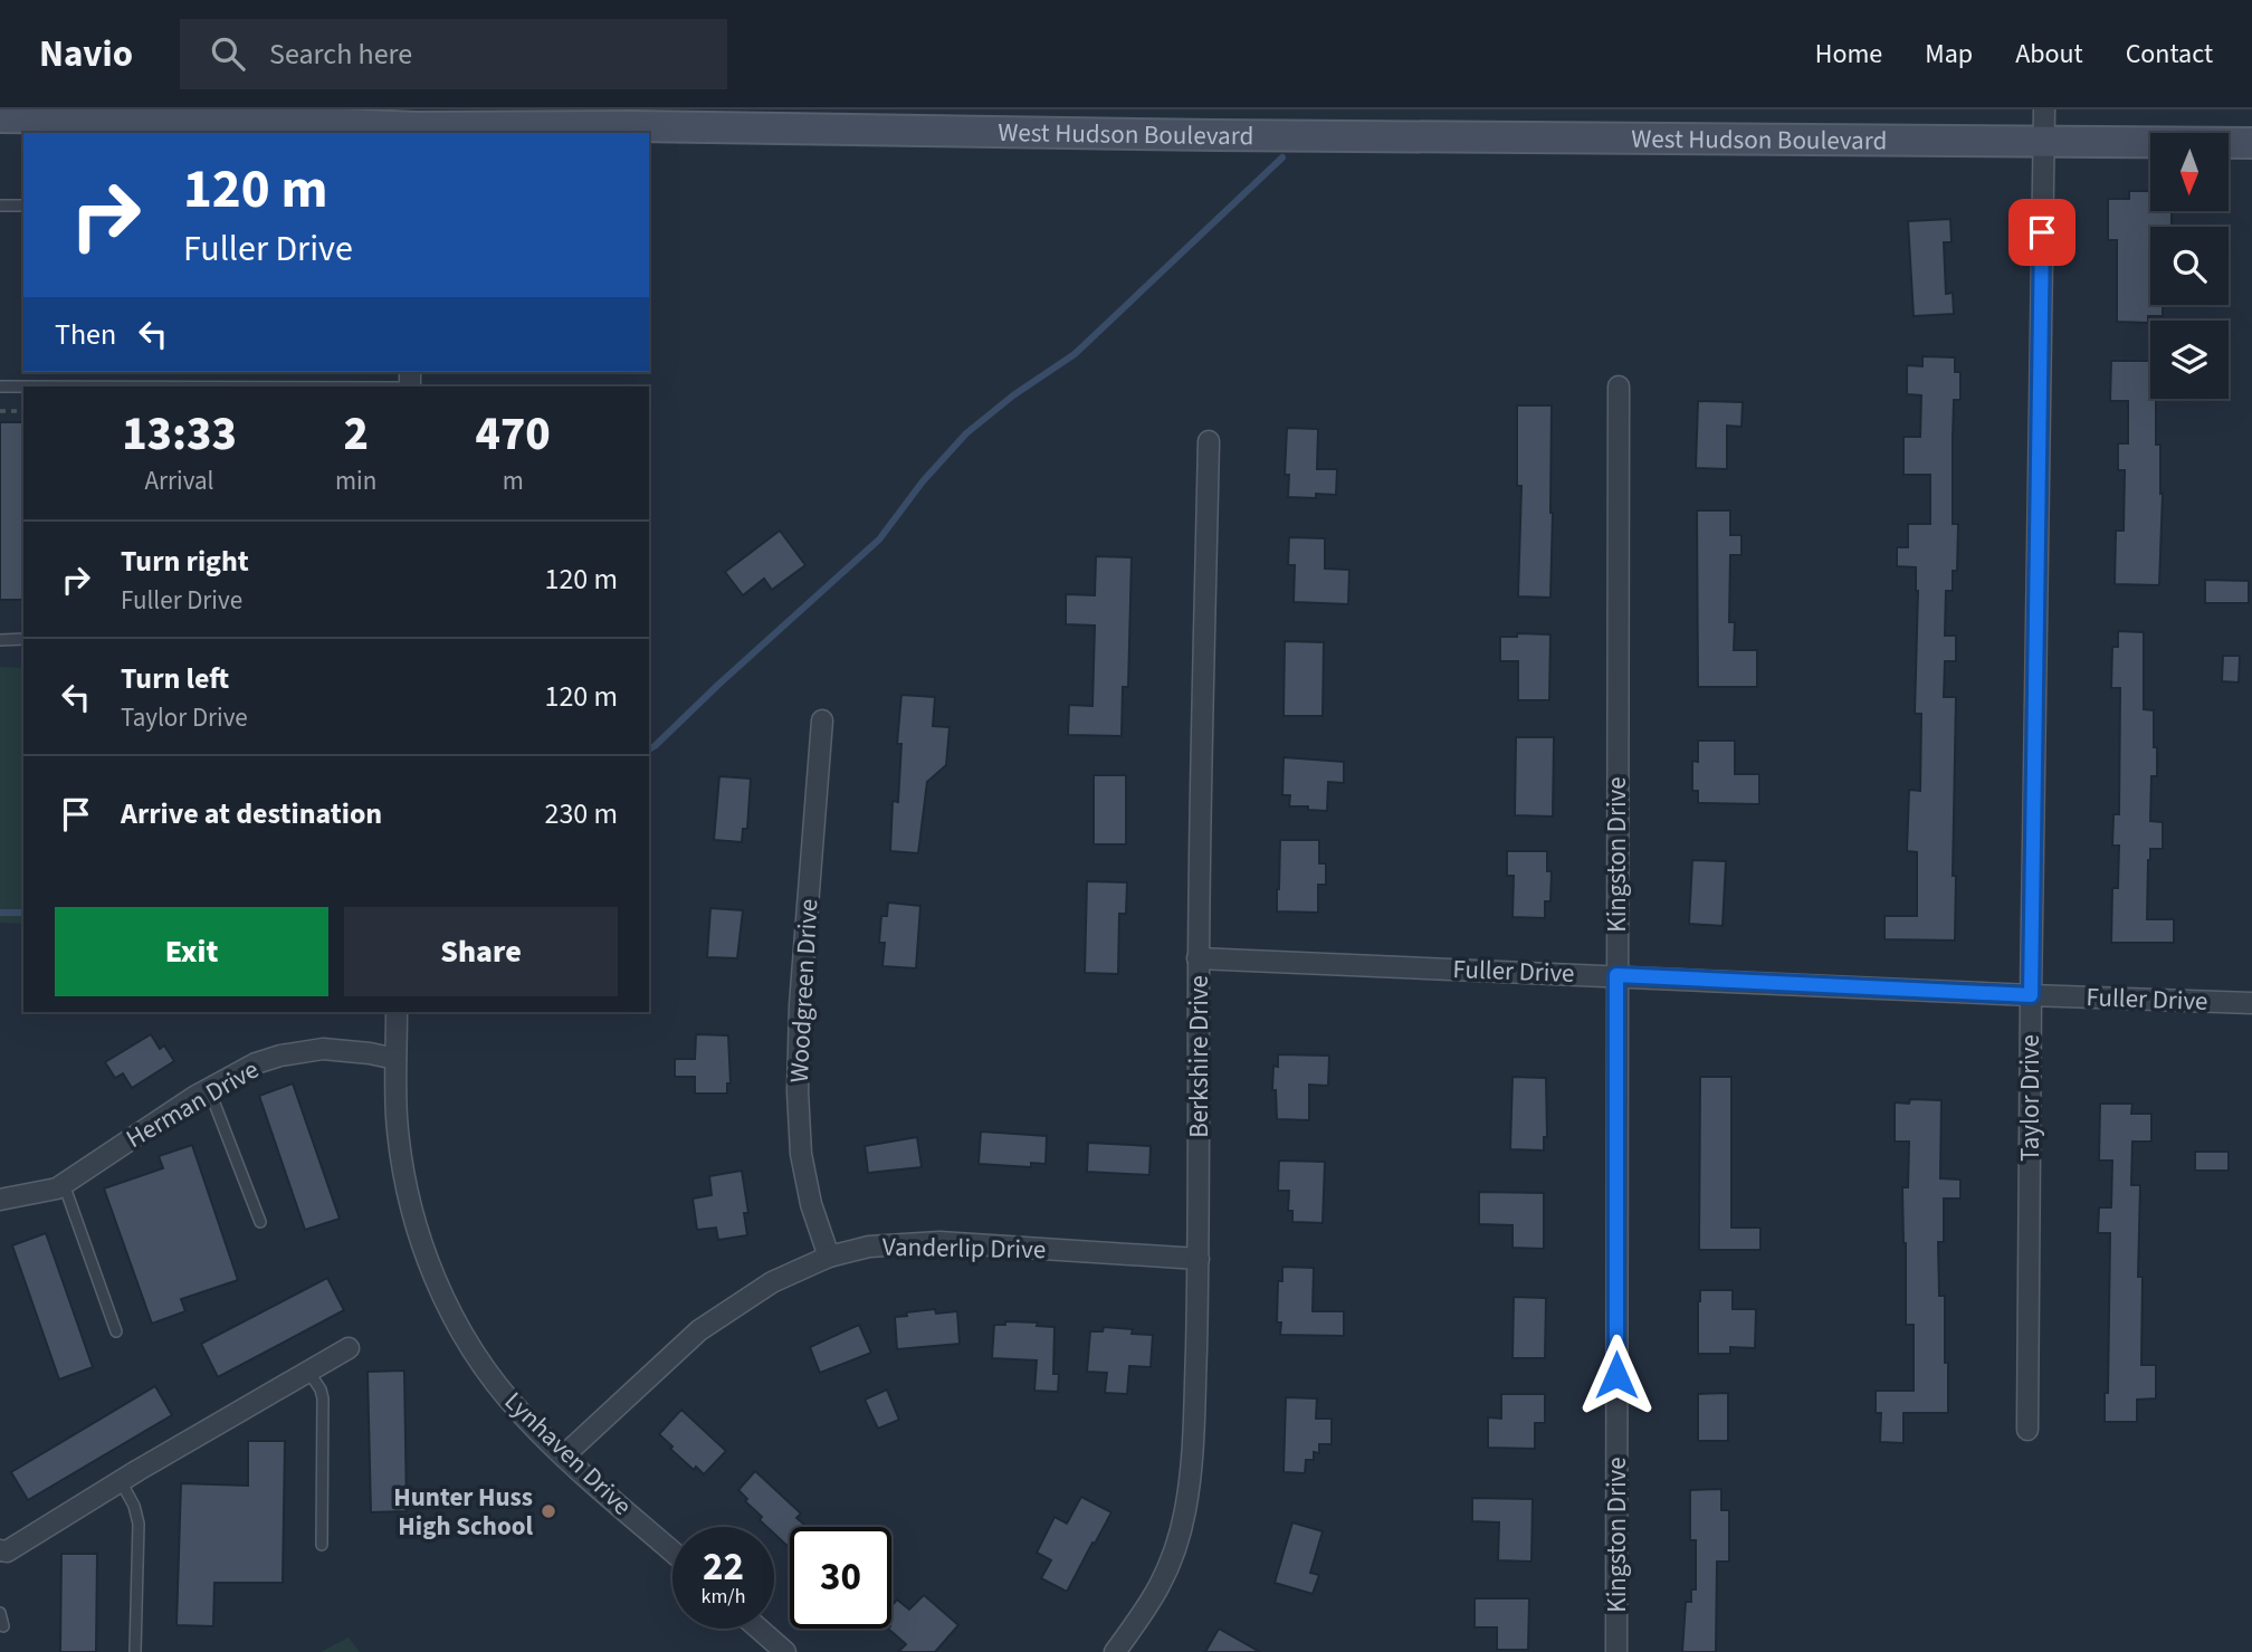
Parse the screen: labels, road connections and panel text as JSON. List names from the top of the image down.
{
  "streets": {
    "main road": ["West Hudson Boulevard"],
    "street": [
      "Kingston Drive",
      "Fuller Drive",
      "Woodgreen Drive",
      "Berkshire Drive",
      "Taylor Drive",
      "Herman Drive",
      "Vanderlip Drive",
      "Lynhaven Drive"
    ]
  },
  "crossings": [
    ["West Hudson Boulevard", "Taylor Drive"],
    ["Kingston Drive", "Fuller Drive"],
    ["Fuller Drive", "Berkshire Drive"],
    ["Fuller Drive", "Taylor Drive"],
    ["Woodgreen Drive", "Vanderlip Drive"],
    ["Berkshire Drive", "Vanderlip Drive"],
    ["Herman Drive", "Lynhaven Drive"],
    ["Vanderlip Drive", "Lynhaven Drive"]
  ],
  "places": ["Hunter Huss High School"],
  "north": "bottom",
  "page": {
    "header": "Navio",
    "search": "Search here",
    "nav": [
      "Home",
      "Map",
      "About",
      "Contact"
    ],
    "turn": ["120 m", "Fuller Drive"],
    "then": "Then",
    "eta": [
      "13:33",
      "Arrival",
      "2",
      "min",
      "470",
      "m"
    ],
    "list": [
      {
        "name": "Turn right",
        "note": "Fuller Drive",
        "value": "120 m"
      },
      {
        "name": "Turn left",
        "note": "Taylor Drive",
        "value": "120 m"
      },
      {
        "name": "Arrive at destination",
        "value": "230 m"
      }
    ],
    "buttons": ["Exit", "Share"],
    "speed": "22 km/h",
    "limit": "30"
  }
}
